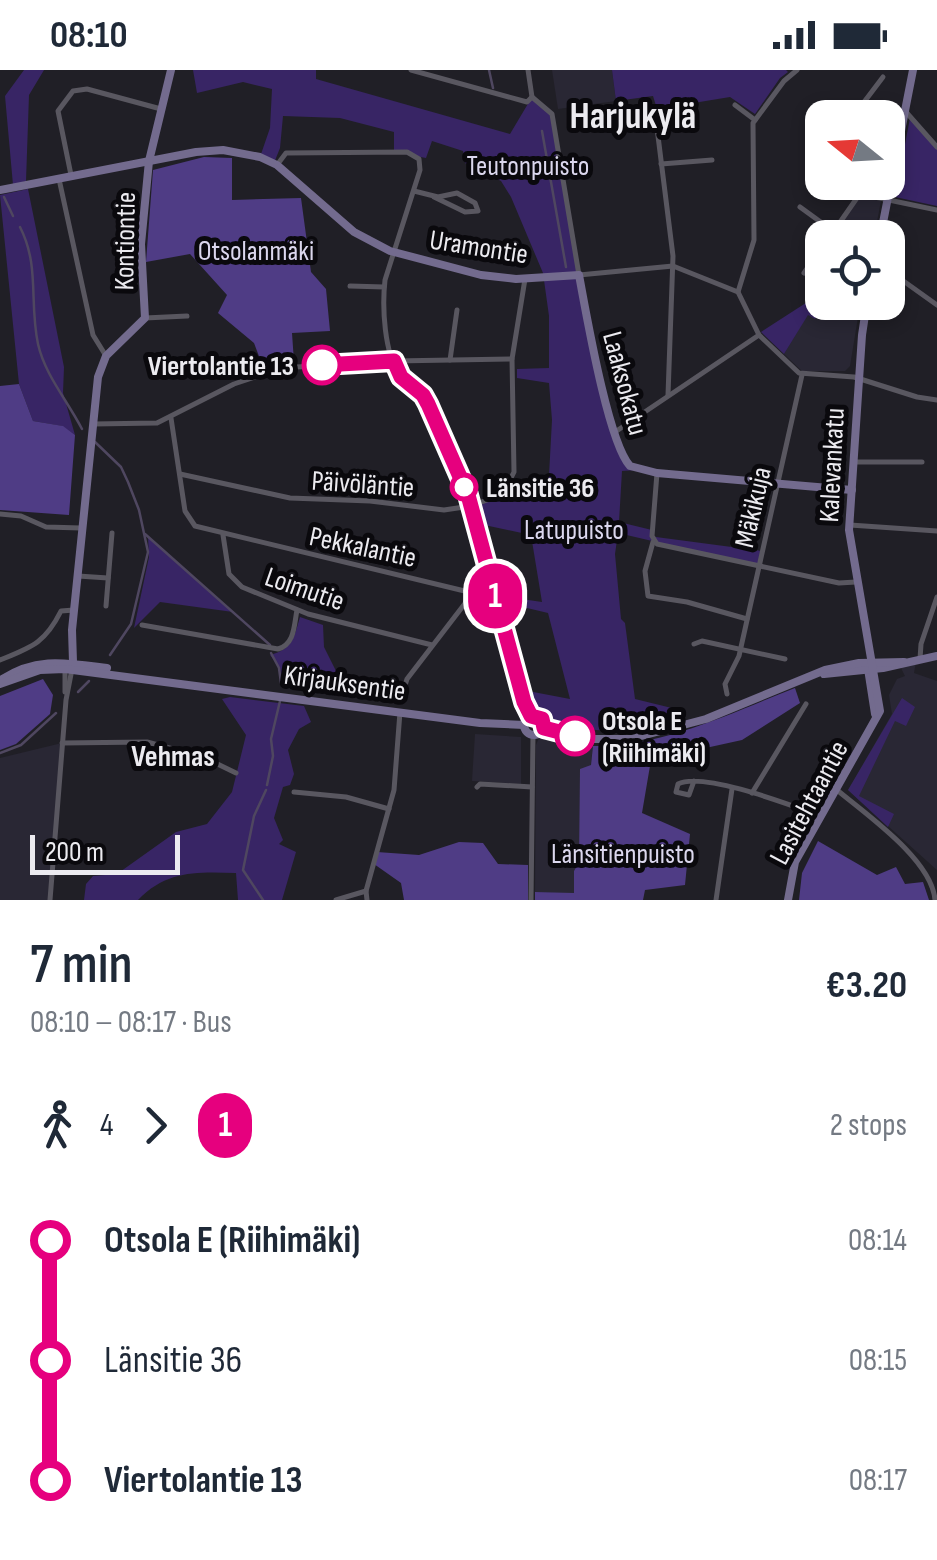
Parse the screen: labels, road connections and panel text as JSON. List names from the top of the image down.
{
  "streets": {
    "street": [
      "Kontiontie",
      "Uramontie",
      "Laaksokatu",
      "Kalevankatu",
      "Päivöläntie",
      "Mäkikuja",
      "Pekkalantie",
      "Loimutie",
      "Kirjauksentie",
      "Lasitehtaantie"
    ]
  },
  "crossings": [
    ["Kontiontie", "Uramontie"],
    ["Uramontie", "Laaksokatu"],
    ["Kalevankatu", "Lasitehtaantie"],
    ["Pekkalantie", "Loimutie"]
  ],
  "districts": ["Harjukylä", "Vehmas"],
  "parks": [
    "Teutonpuisto",
    "Otsolanmäki",
    "Latupuisto",
    "Länsitienpuisto"
  ],
  "places": ["Viertolantie 13", "Länsitie 36", "Otsola E (Riihimäki)"],
  "lines": ["bus line 1"],
  "scale_bar": "200 m",
  "north": "left",
  "page": {
    "status": "08:10",
    "on_map": "1",
    "scale": "200 m",
    "heading": ["7 min", "08:10 – 08:17 · Bus", "€3.20"],
    "legs": ["4", "1", "2 stops"],
    "list": [
      {
        "name": "Otsola E (Riihimäki)",
        "value": "08:14"
      },
      {
        "name": "Länsitie 36",
        "value": "08:15"
      },
      {
        "name": "Viertolantie 13",
        "value": "08:17"
      }
    ]
  }
}
